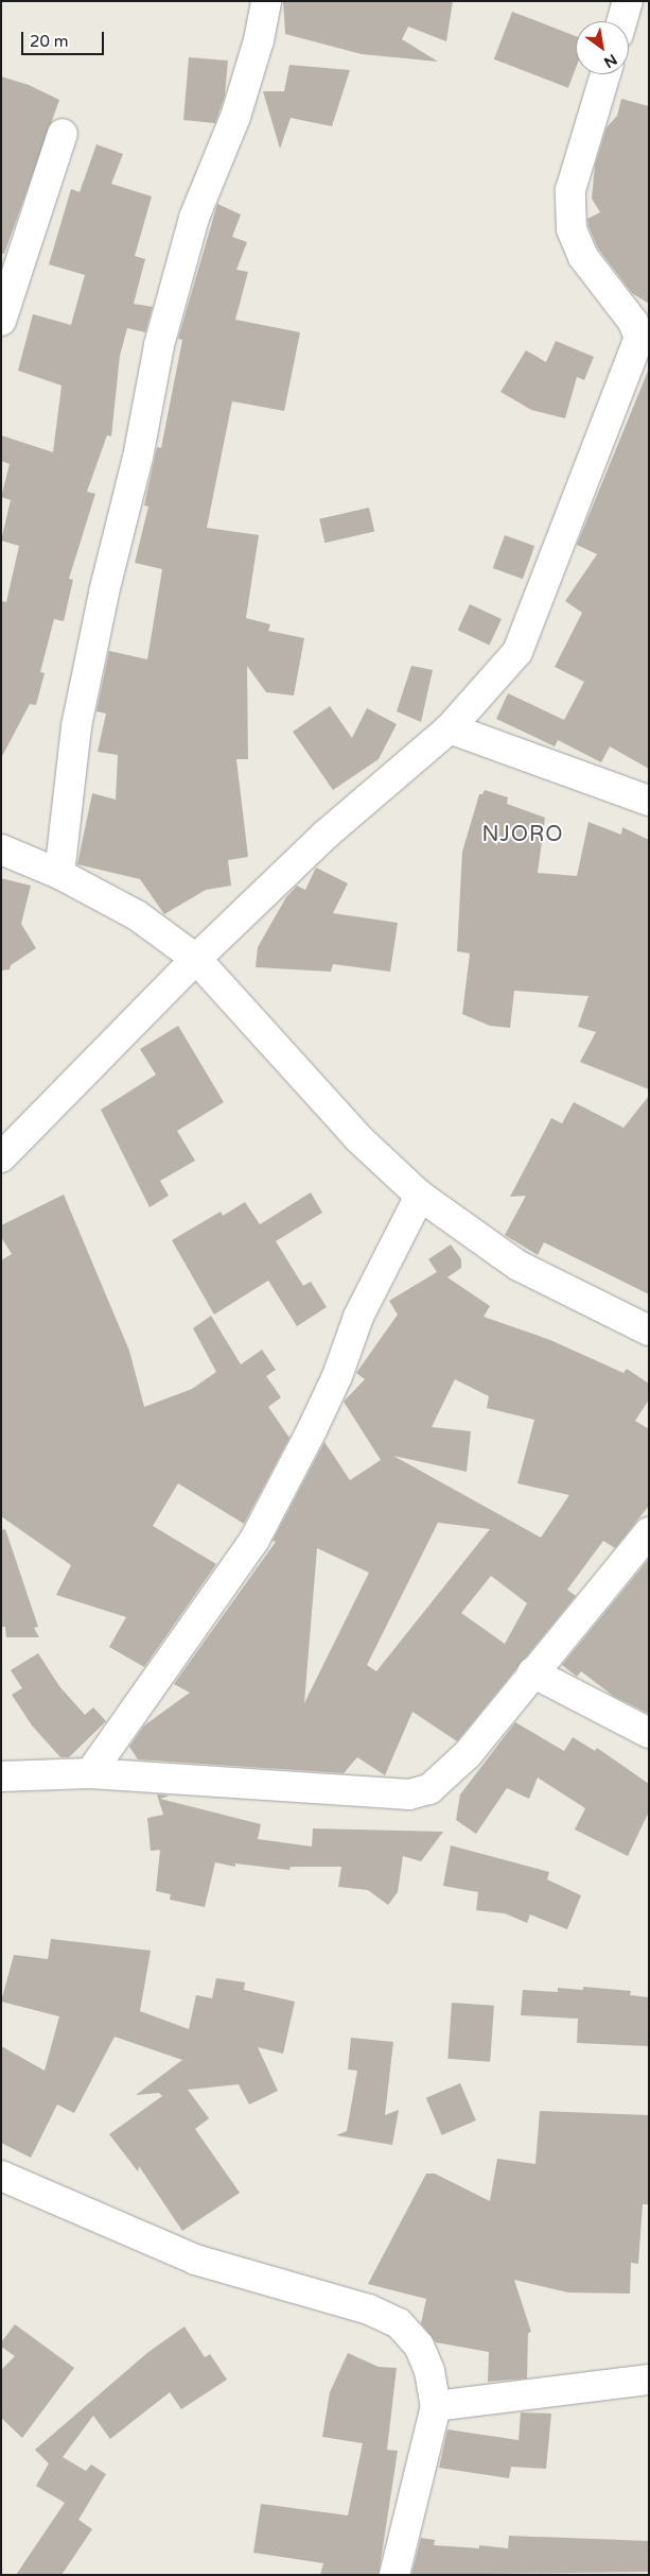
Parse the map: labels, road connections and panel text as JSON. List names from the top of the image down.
{
  "districts": ["NJORO"],
  "scale_bar": "20 m",
  "north": "bottom right"
}
